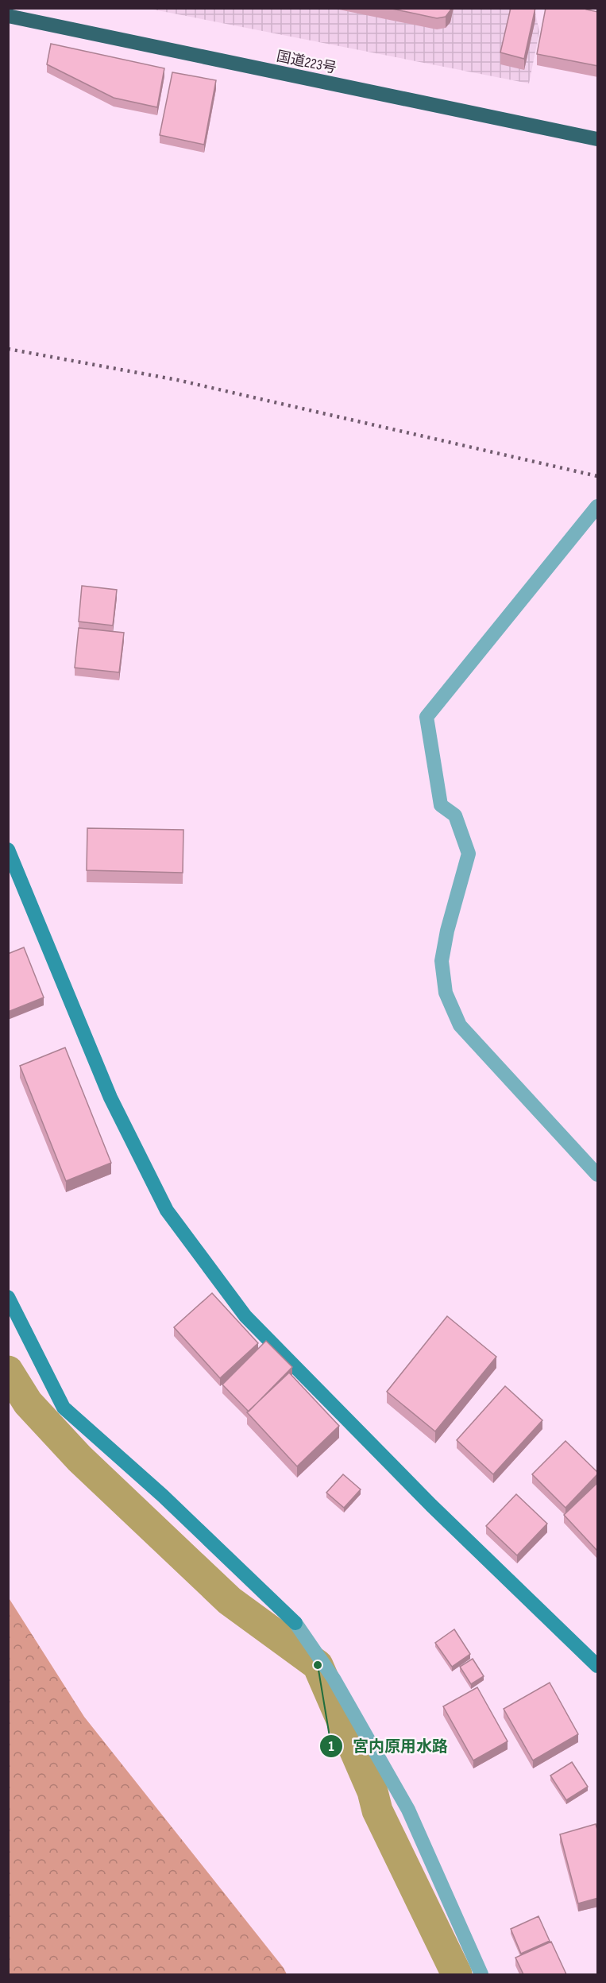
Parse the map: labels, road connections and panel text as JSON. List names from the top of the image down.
{
  "streets": {
    "highway": ["国道223号"]
  },
  "places": ["宮内原用水路"]
}
